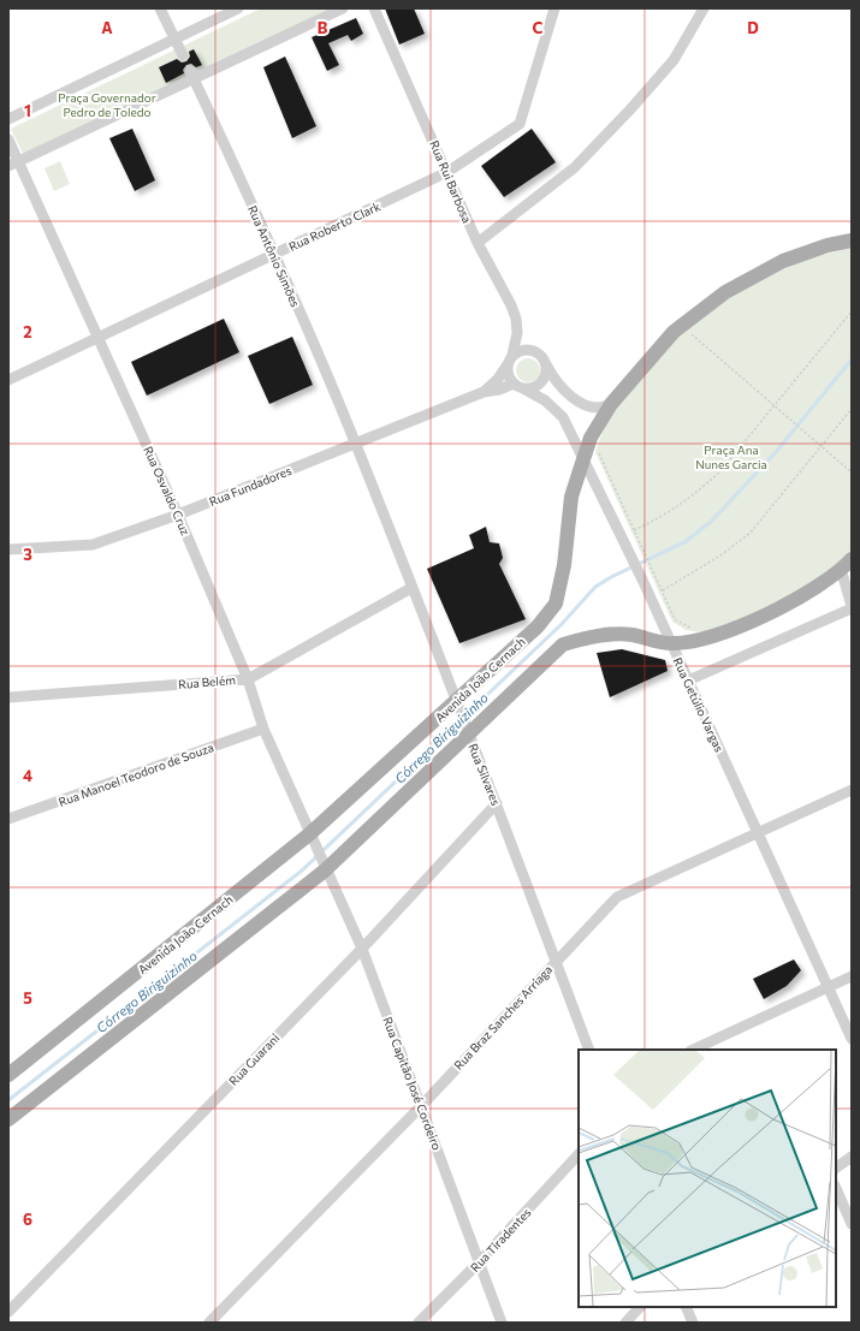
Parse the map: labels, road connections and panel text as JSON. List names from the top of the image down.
{
  "streets": {
    "main road": ["Avenida João Cernach"],
    "street": [
      "Rua Rui Barbosa",
      "Rua Roberto Clark",
      "Rua Antônio Simões",
      "Rua Fundadores",
      "Rua Osvaldo Cruz",
      "Rua Belém",
      "Rua Getúlio Vargas",
      "Rua Manoel Teodoro de Souza",
      "Rua Silvares",
      "Rua Braz Sanches Arriaga",
      "Rua Guarani",
      "Rua Capitão José Cordeiro",
      "Rua Tiradentes"
    ]
  },
  "crossings": [
    ["Rua Rui Barbosa", "Rua Roberto Clark"],
    ["Rua Rui Barbosa", "Rua Fundadores"],
    ["Rua Rui Barbosa", "Rua Getúlio Vargas"],
    ["Rua Roberto Clark", "Rua Antônio Simões"],
    ["Rua Roberto Clark", "Rua Osvaldo Cruz"],
    ["Rua Antônio Simões", "Rua Fundadores"],
    ["Rua Antônio Simões", "Rua Silvares"],
    ["Rua Fundadores", "Rua Osvaldo Cruz"],
    ["Rua Fundadores", "Rua Getúlio Vargas"],
    ["Rua Fundadores", "Rua Silvares"],
    ["Rua Osvaldo Cruz", "Avenida João Cernach"],
    ["Rua Osvaldo Cruz", "Rua Belém"],
    ["Rua Osvaldo Cruz", "Rua Manoel Teodoro de Souza"],
    ["Rua Osvaldo Cruz", "Rua Capitão José Cordeiro"],
    ["Avenida João Cernach", "Rua Getúlio Vargas"],
    ["Avenida João Cernach", "Rua Silvares"],
    ["Avenida João Cernach", "Rua Capitão José Cordeiro"],
    ["Rua Belém", "Rua Silvares"],
    ["Rua Getúlio Vargas", "Rua Braz Sanches Arriaga"],
    ["Rua Silvares", "Rua Braz Sanches Arriaga"],
    ["Rua Silvares", "Rua Guarani"],
    ["Rua Braz Sanches Arriaga", "Rua Capitão José Cordeiro"],
    ["Rua Guarani", "Rua Capitão José Cordeiro"],
    ["Rua Capitão José Cordeiro", "Rua Tiradentes"]
  ],
  "water": ["Córrego Biriguizinho"],
  "parks": ["Praça Governador Pedro de Toledo", "Praça Ana Nunes Garcia"],
  "grid": {
    "columns": [
      "A",
      "B",
      "C",
      "D"
    ],
    "rows": [
      "1",
      "2",
      "3",
      "4",
      "5",
      "6"
    ]
  }
}
